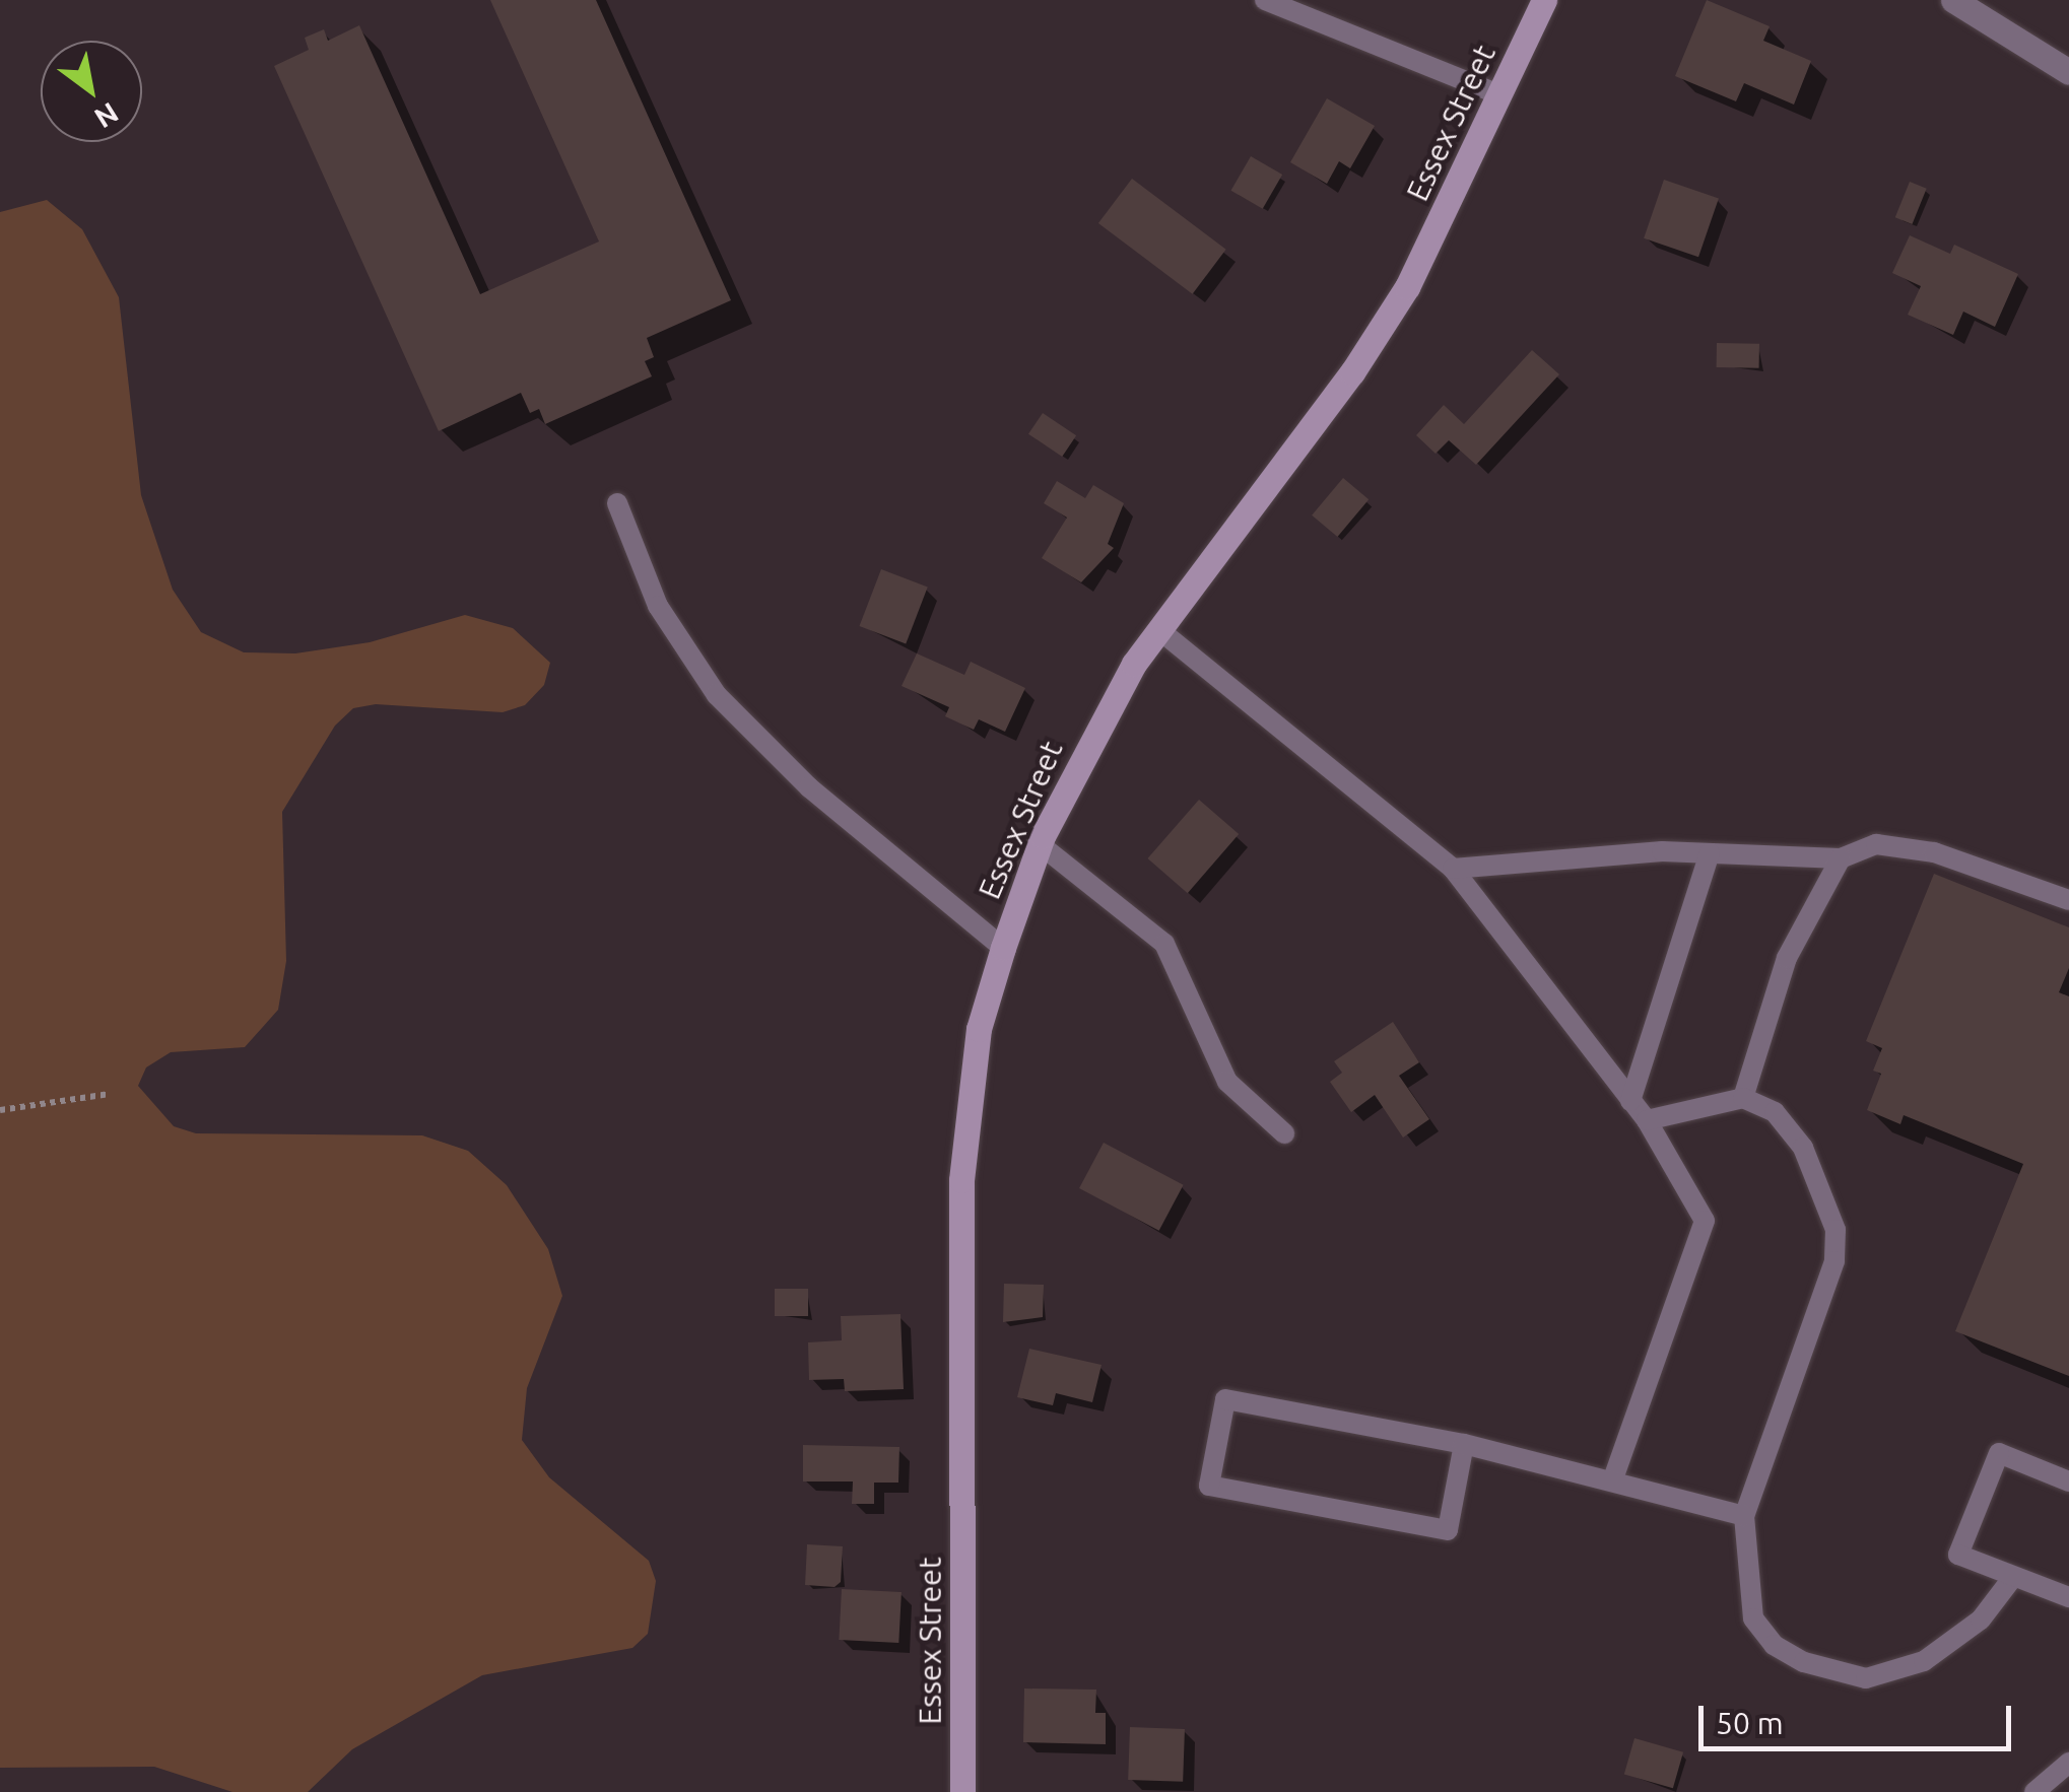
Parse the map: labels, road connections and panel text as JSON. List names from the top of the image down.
{
  "streets": {
    "main road": ["Essex Street"]
  },
  "scale_bar": "50 m",
  "north": "bottom right"
}
